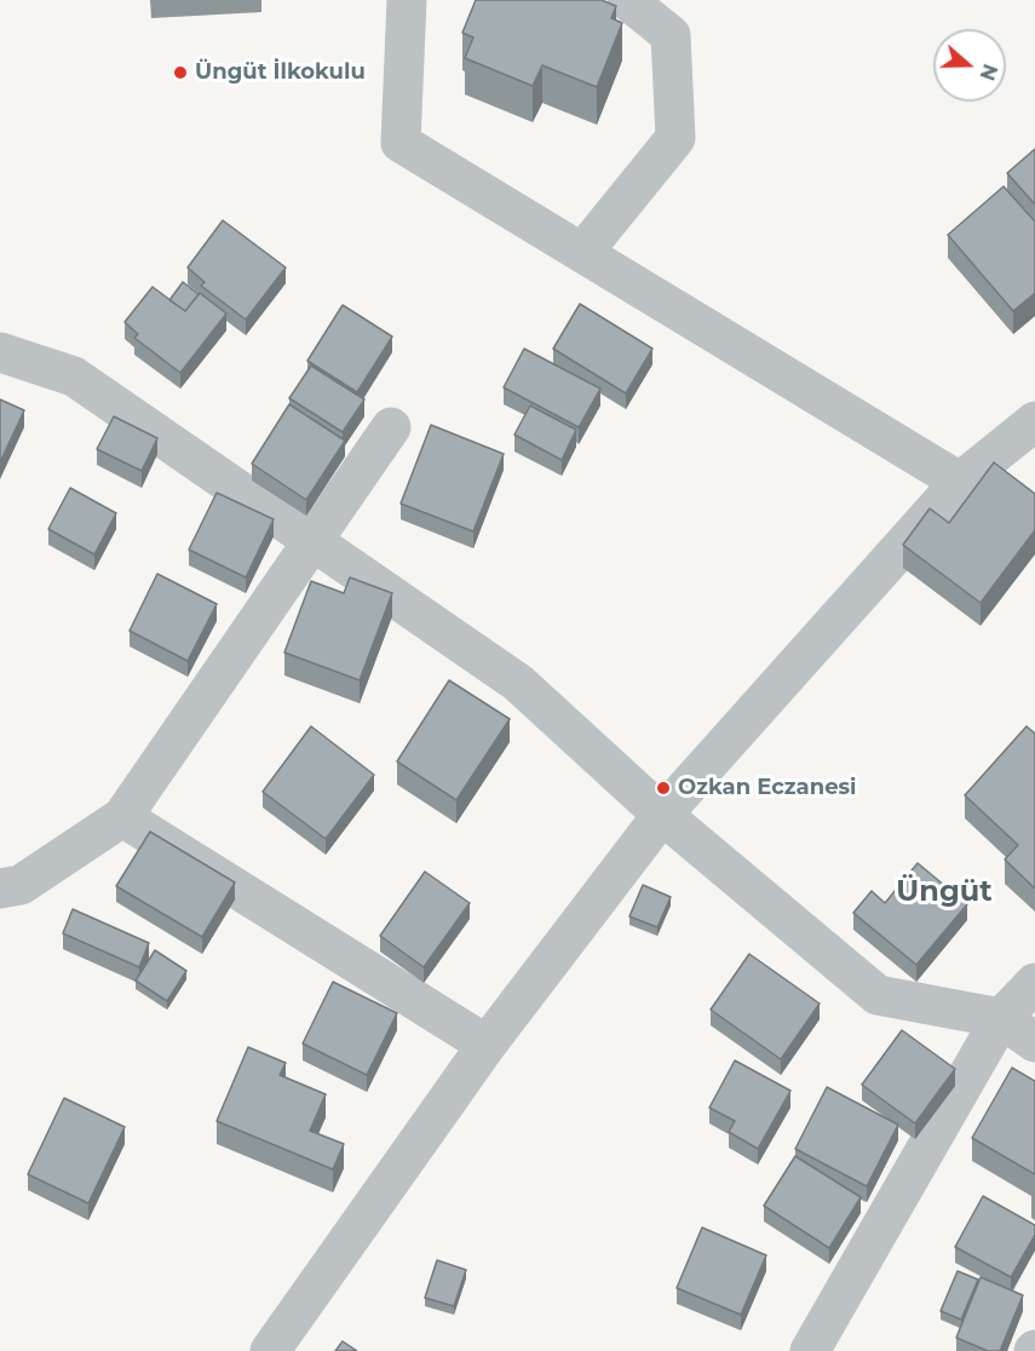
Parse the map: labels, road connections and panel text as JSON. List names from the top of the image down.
{
  "districts": ["Üngüt"],
  "places": ["Üngüt İlkokulu", "Ozkan Eczanesi"],
  "north": "right"
}
